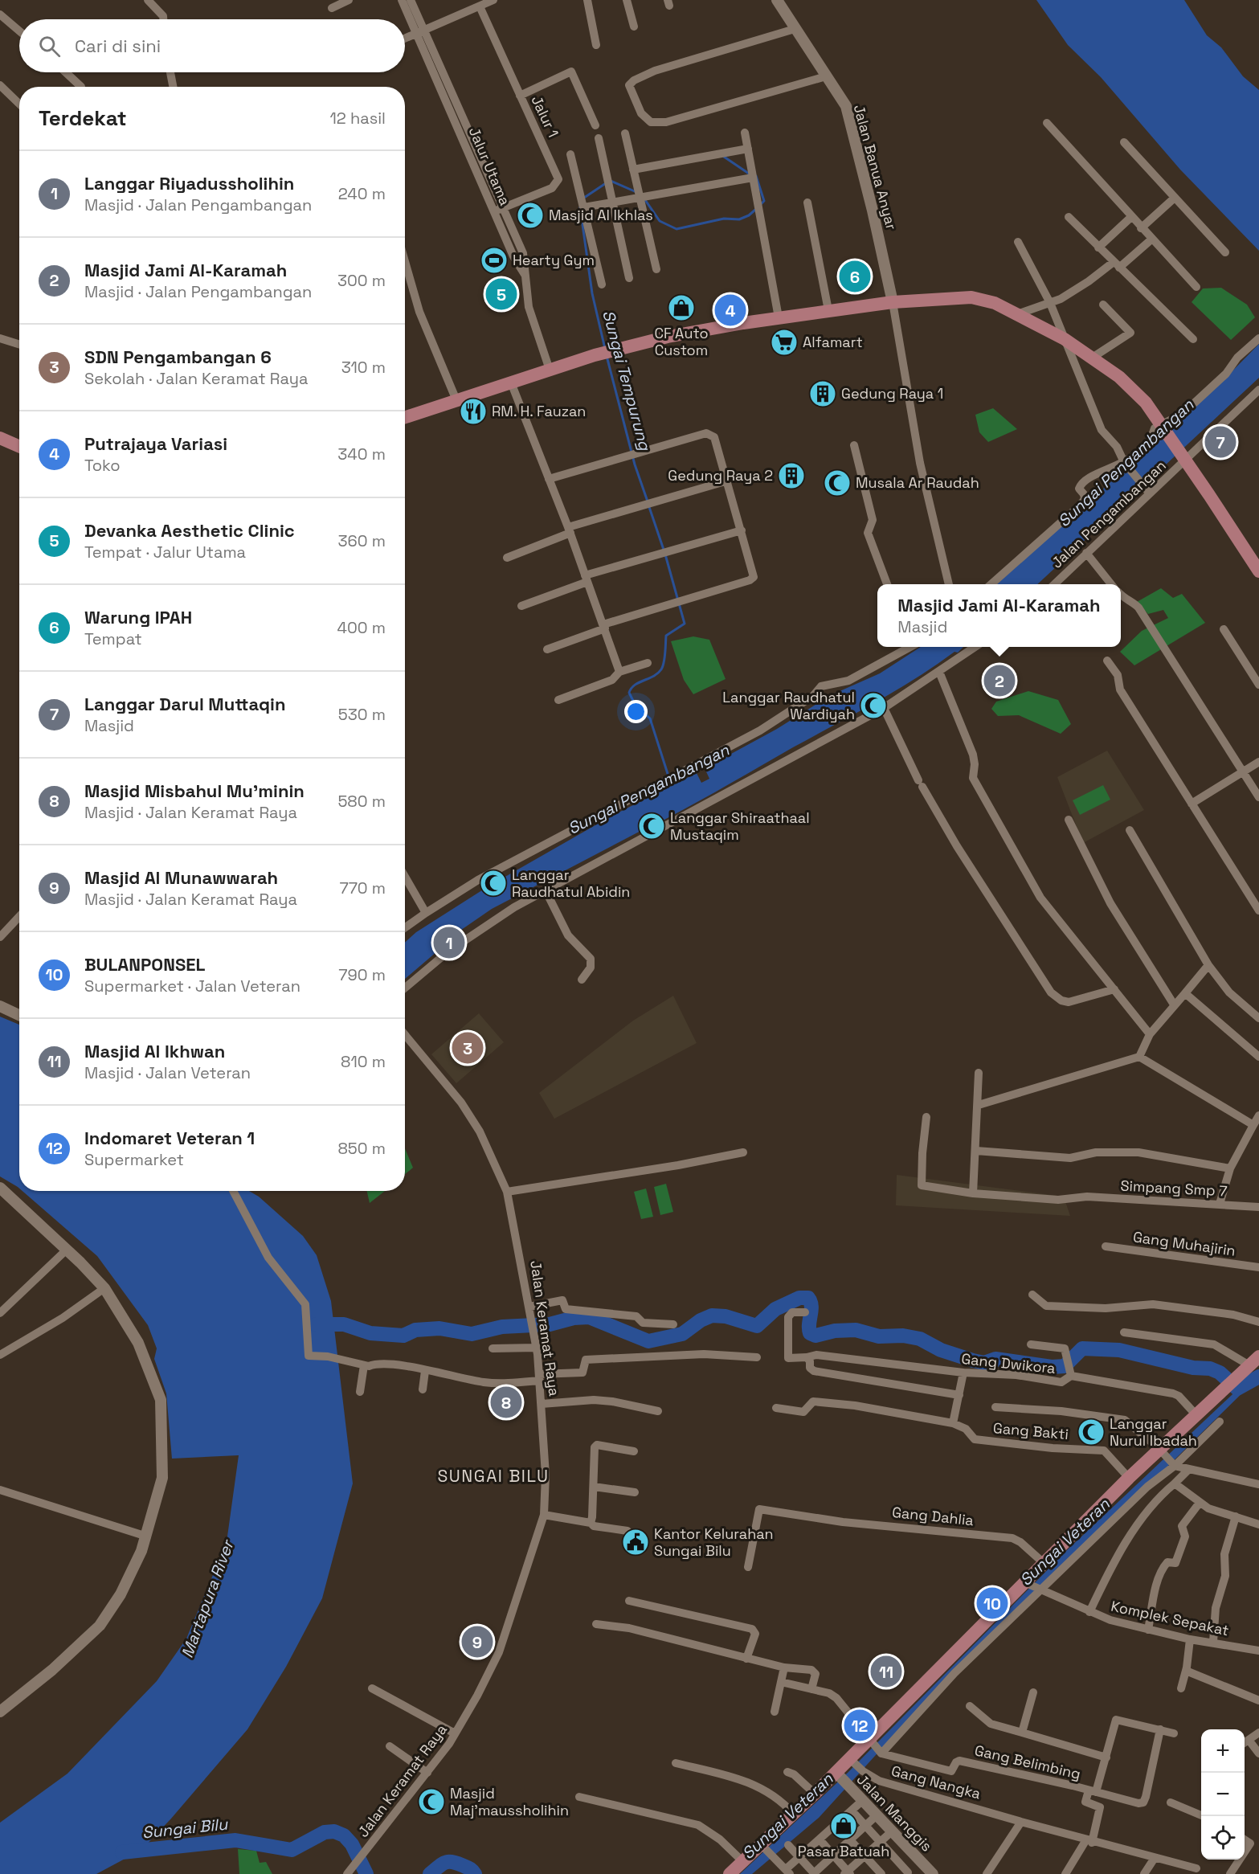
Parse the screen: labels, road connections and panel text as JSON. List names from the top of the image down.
{
  "streets": {
    "street": [
      "Jalur 1",
      "Jalur Utama",
      "Jalan Banua Anyar",
      "Jalan Pengambangan",
      "Simpang Smp 7",
      "Gang Muhajirin",
      "Jalan Keramat Raya",
      "Gang Dwikora",
      "Gang Bakti",
      "Gang Dahlia",
      "Komplek Sepakat",
      "Gang Belimbing",
      "Gang Nangka",
      "Jalan Manggis"
    ]
  },
  "crossings": [
    ["Jalur 1", "Jalur Utama"]
  ],
  "districts": ["SUNGAI BILU"],
  "water": [
    "Sungai Tempurung",
    "Sungai Pengambangan",
    "Sungai Veteran",
    "Martapura River",
    "Sungai Bilu"
  ],
  "places": {
    "mosque": [
      "Masjid Al Ikhlas",
      "Musala Ar Raudah",
      "Langgar Raudhatul Wardiyah",
      "Langgar Shiraathaal Mustaqim",
      "Langgar Raudhatul Abidin",
      "Langgar Nurul Ibadah",
      "Masjid Maj'maussholihin"
    ],
    "sports": ["Hearty Gym"],
    "shop": ["CF Auto Custom", "Pasar Batuah"],
    "supermarket": ["Alfamart"],
    "building": ["Gedung Raya 1", "Gedung Raya 2"],
    "restaurant": ["RM. H. Fauzan"],
    "public building": ["Kantor Kelurahan Sungai Bilu"]
  },
  "page": {
    "search": "Cari di sini",
    "heading": ["Terdekat", "12 hasil"],
    "list": [
      {
        "mark": "1",
        "name": "Langgar Riyadussholihin",
        "note": "Masjid · Jalan Pengambangan",
        "value": "240 m"
      },
      {
        "mark": "2",
        "name": "Masjid Jami Al-Karamah",
        "note": "Masjid · Jalan Pengambangan",
        "value": "300 m"
      },
      {
        "mark": "3",
        "name": "SDN Pengambangan 6",
        "note": "Sekolah · Jalan Keramat Raya",
        "value": "310 m"
      },
      {
        "mark": "4",
        "name": "Putrajaya Variasi",
        "note": "Toko",
        "value": "340 m"
      },
      {
        "mark": "5",
        "name": "Devanka Aesthetic Clinic",
        "note": "Tempat · Jalur Utama",
        "value": "360 m"
      },
      {
        "mark": "6",
        "name": "Warung IPAH",
        "note": "Tempat",
        "value": "400 m"
      },
      {
        "mark": "7",
        "name": "Langgar Darul Muttaqin",
        "note": "Masjid",
        "value": "530 m"
      },
      {
        "mark": "8",
        "name": "Masjid Misbahul Mu'minin",
        "note": "Masjid · Jalan Keramat Raya",
        "value": "580 m"
      },
      {
        "mark": "9",
        "name": "Masjid Al Munawwarah",
        "note": "Masjid · Jalan Keramat Raya",
        "value": "770 m"
      },
      {
        "mark": "10",
        "name": "BULANPONSEL",
        "note": "Supermarket · Jalan Veteran",
        "value": "790 m"
      },
      {
        "mark": "11",
        "name": "Masjid Al Ikhwan",
        "note": "Masjid · Jalan Veteran",
        "value": "810 m"
      },
      {
        "mark": "12",
        "name": "Indomaret Veteran 1",
        "note": "Supermarket",
        "value": "850 m"
      }
    ],
    "pins": [
      "6",
      "5",
      "4",
      "7",
      "2",
      "1",
      "3",
      "8",
      "10",
      "9",
      "11",
      "12"
    ],
    "popup": ["Masjid Jami Al-Karamah", "Masjid"],
    "map_buttons": ["+", "−"]
  }
}
